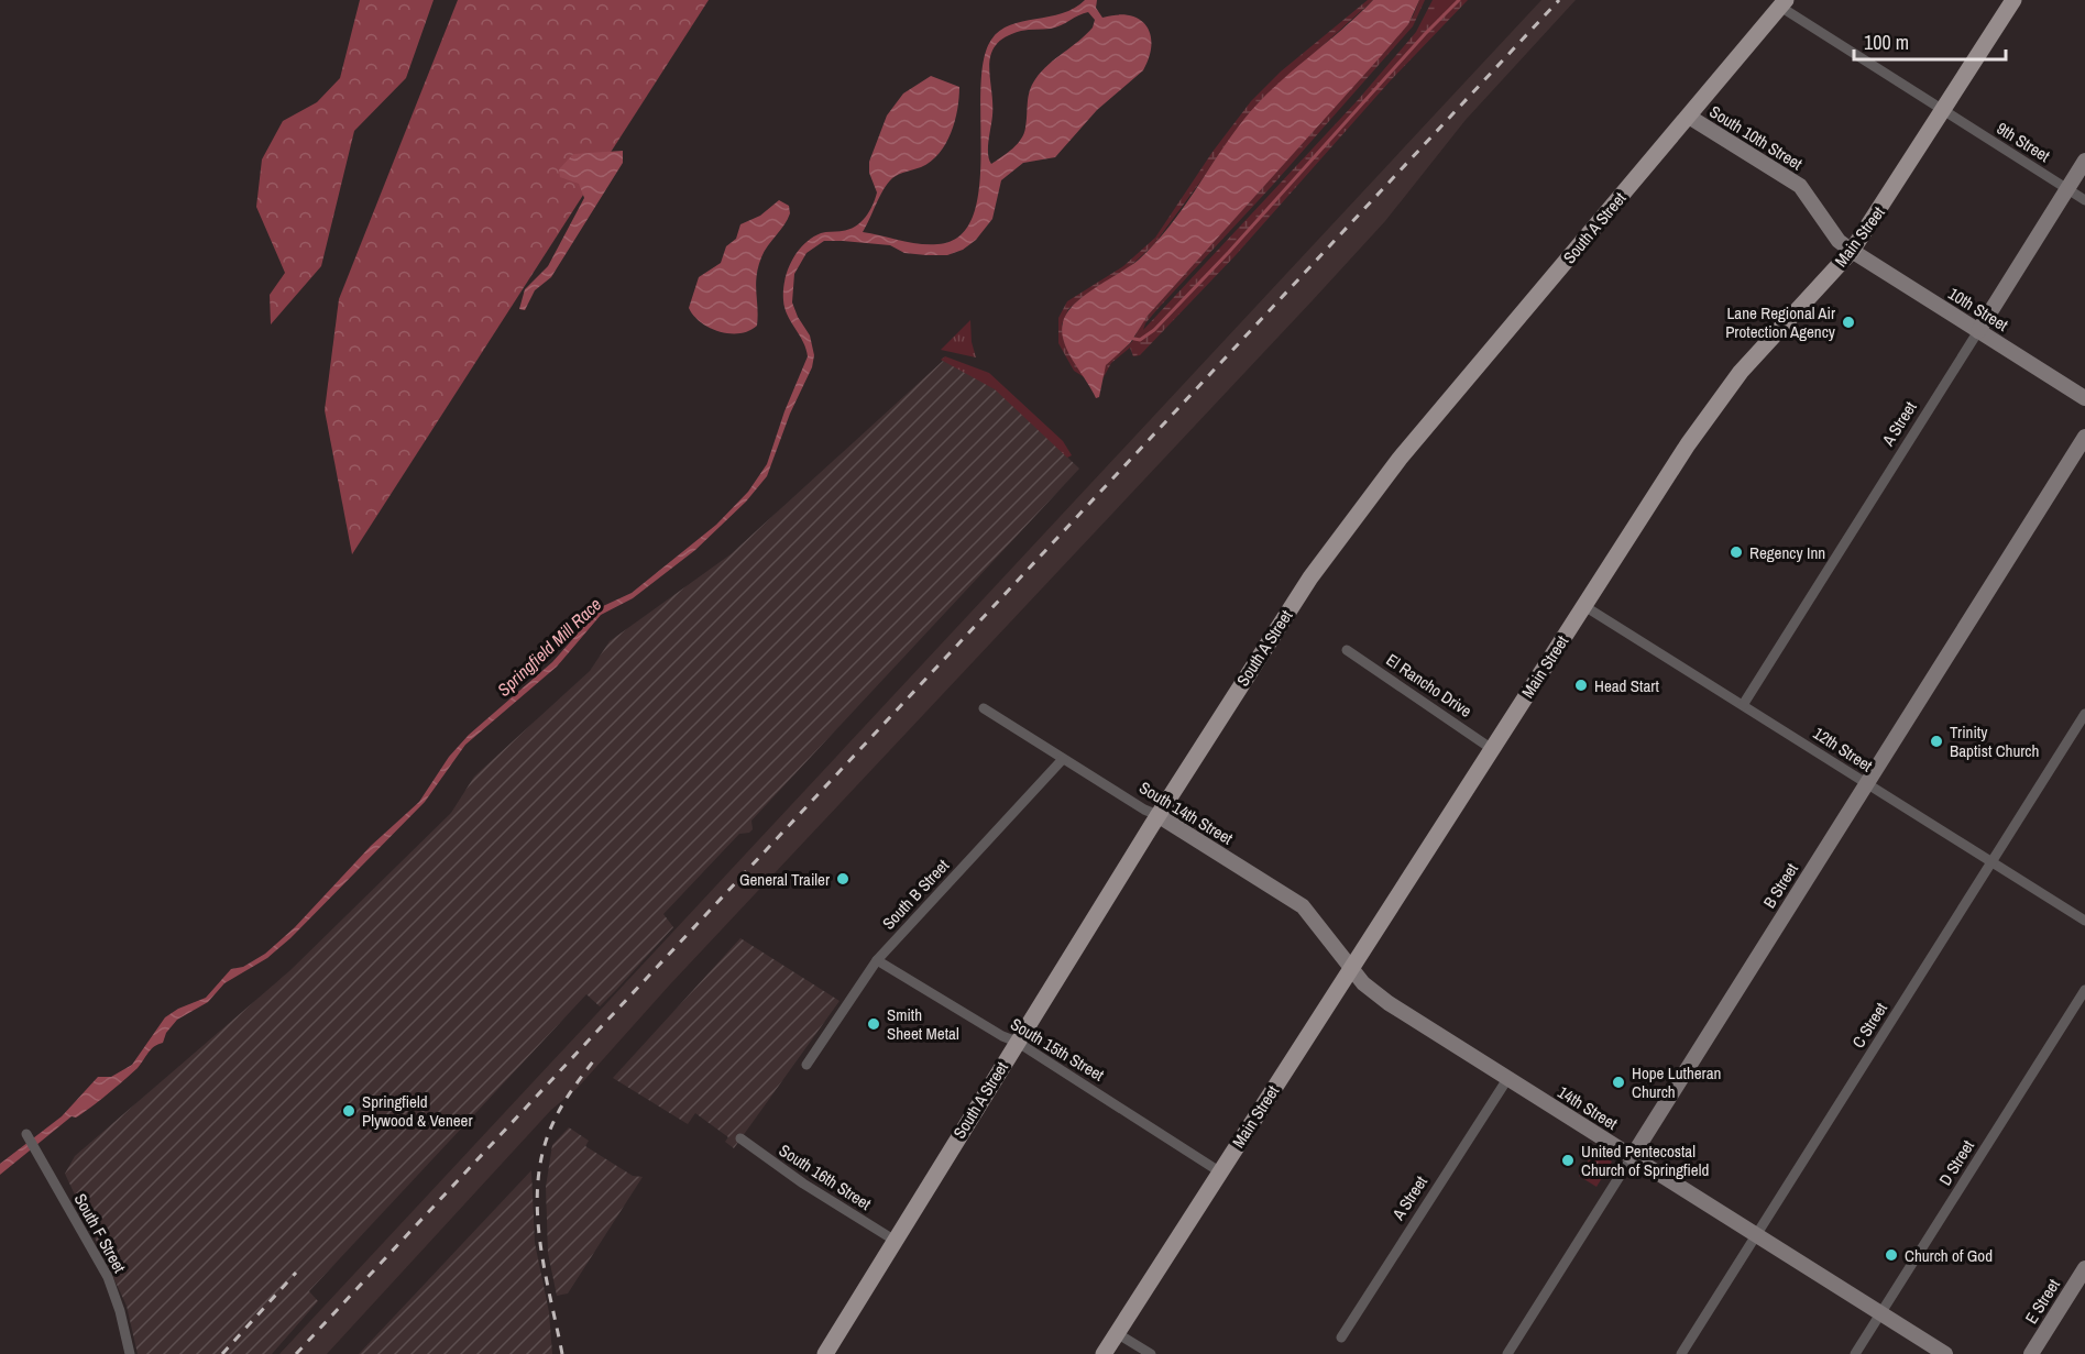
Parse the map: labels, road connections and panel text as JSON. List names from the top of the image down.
{
  "streets": {
    "main road": ["South A Street", "Main Street"],
    "street": [
      "South 10th Street",
      "9th Street",
      "10th Street",
      "A Street",
      "El Rancho Drive",
      "12th Street",
      "South 14th Street",
      "B Street",
      "South B Street",
      "C Street",
      "South 15th Street",
      "14th Street",
      "D Street",
      "South 16th Street",
      "South F Street",
      "E Street"
    ]
  },
  "crossings": [
    ["South 10th Street", "South A Street"],
    ["South 10th Street", "Main Street"],
    ["South 10th Street", "10th Street"],
    ["9th Street", "South A Street"],
    ["9th Street", "Main Street"],
    ["9th Street", "A Street"],
    ["South A Street", "South 14th Street"],
    ["South A Street", "South 15th Street"],
    ["South A Street", "South 16th Street"],
    ["Main Street", "10th Street"],
    ["Main Street", "El Rancho Drive"],
    ["Main Street", "12th Street"],
    ["Main Street", "South 14th Street"],
    ["Main Street", "South 15th Street"],
    ["Main Street", "14th Street"],
    ["10th Street", "A Street"],
    ["A Street", "12th Street"],
    ["A Street", "14th Street"],
    ["12th Street", "B Street"],
    ["12th Street", "C Street"],
    ["South 14th Street", "South B Street"],
    ["South 14th Street", "14th Street"],
    ["B Street", "14th Street"],
    ["South B Street", "South 15th Street"],
    ["C Street", "14th Street"],
    ["14th Street", "D Street"]
  ],
  "water": ["Springfield Mill Race"],
  "places": [
    "Lane Regional Air Protection Agency",
    "Regency Inn",
    "Head Start",
    "Trinity Baptist Church",
    "General Trailer",
    "Smith Sheet Metal",
    "Hope Lutheran Church",
    "Springfield Plywood & Veneer",
    "United Pentecostal Church of Springfield",
    "Church of God"
  ],
  "scale_bar": "100 m"
}
